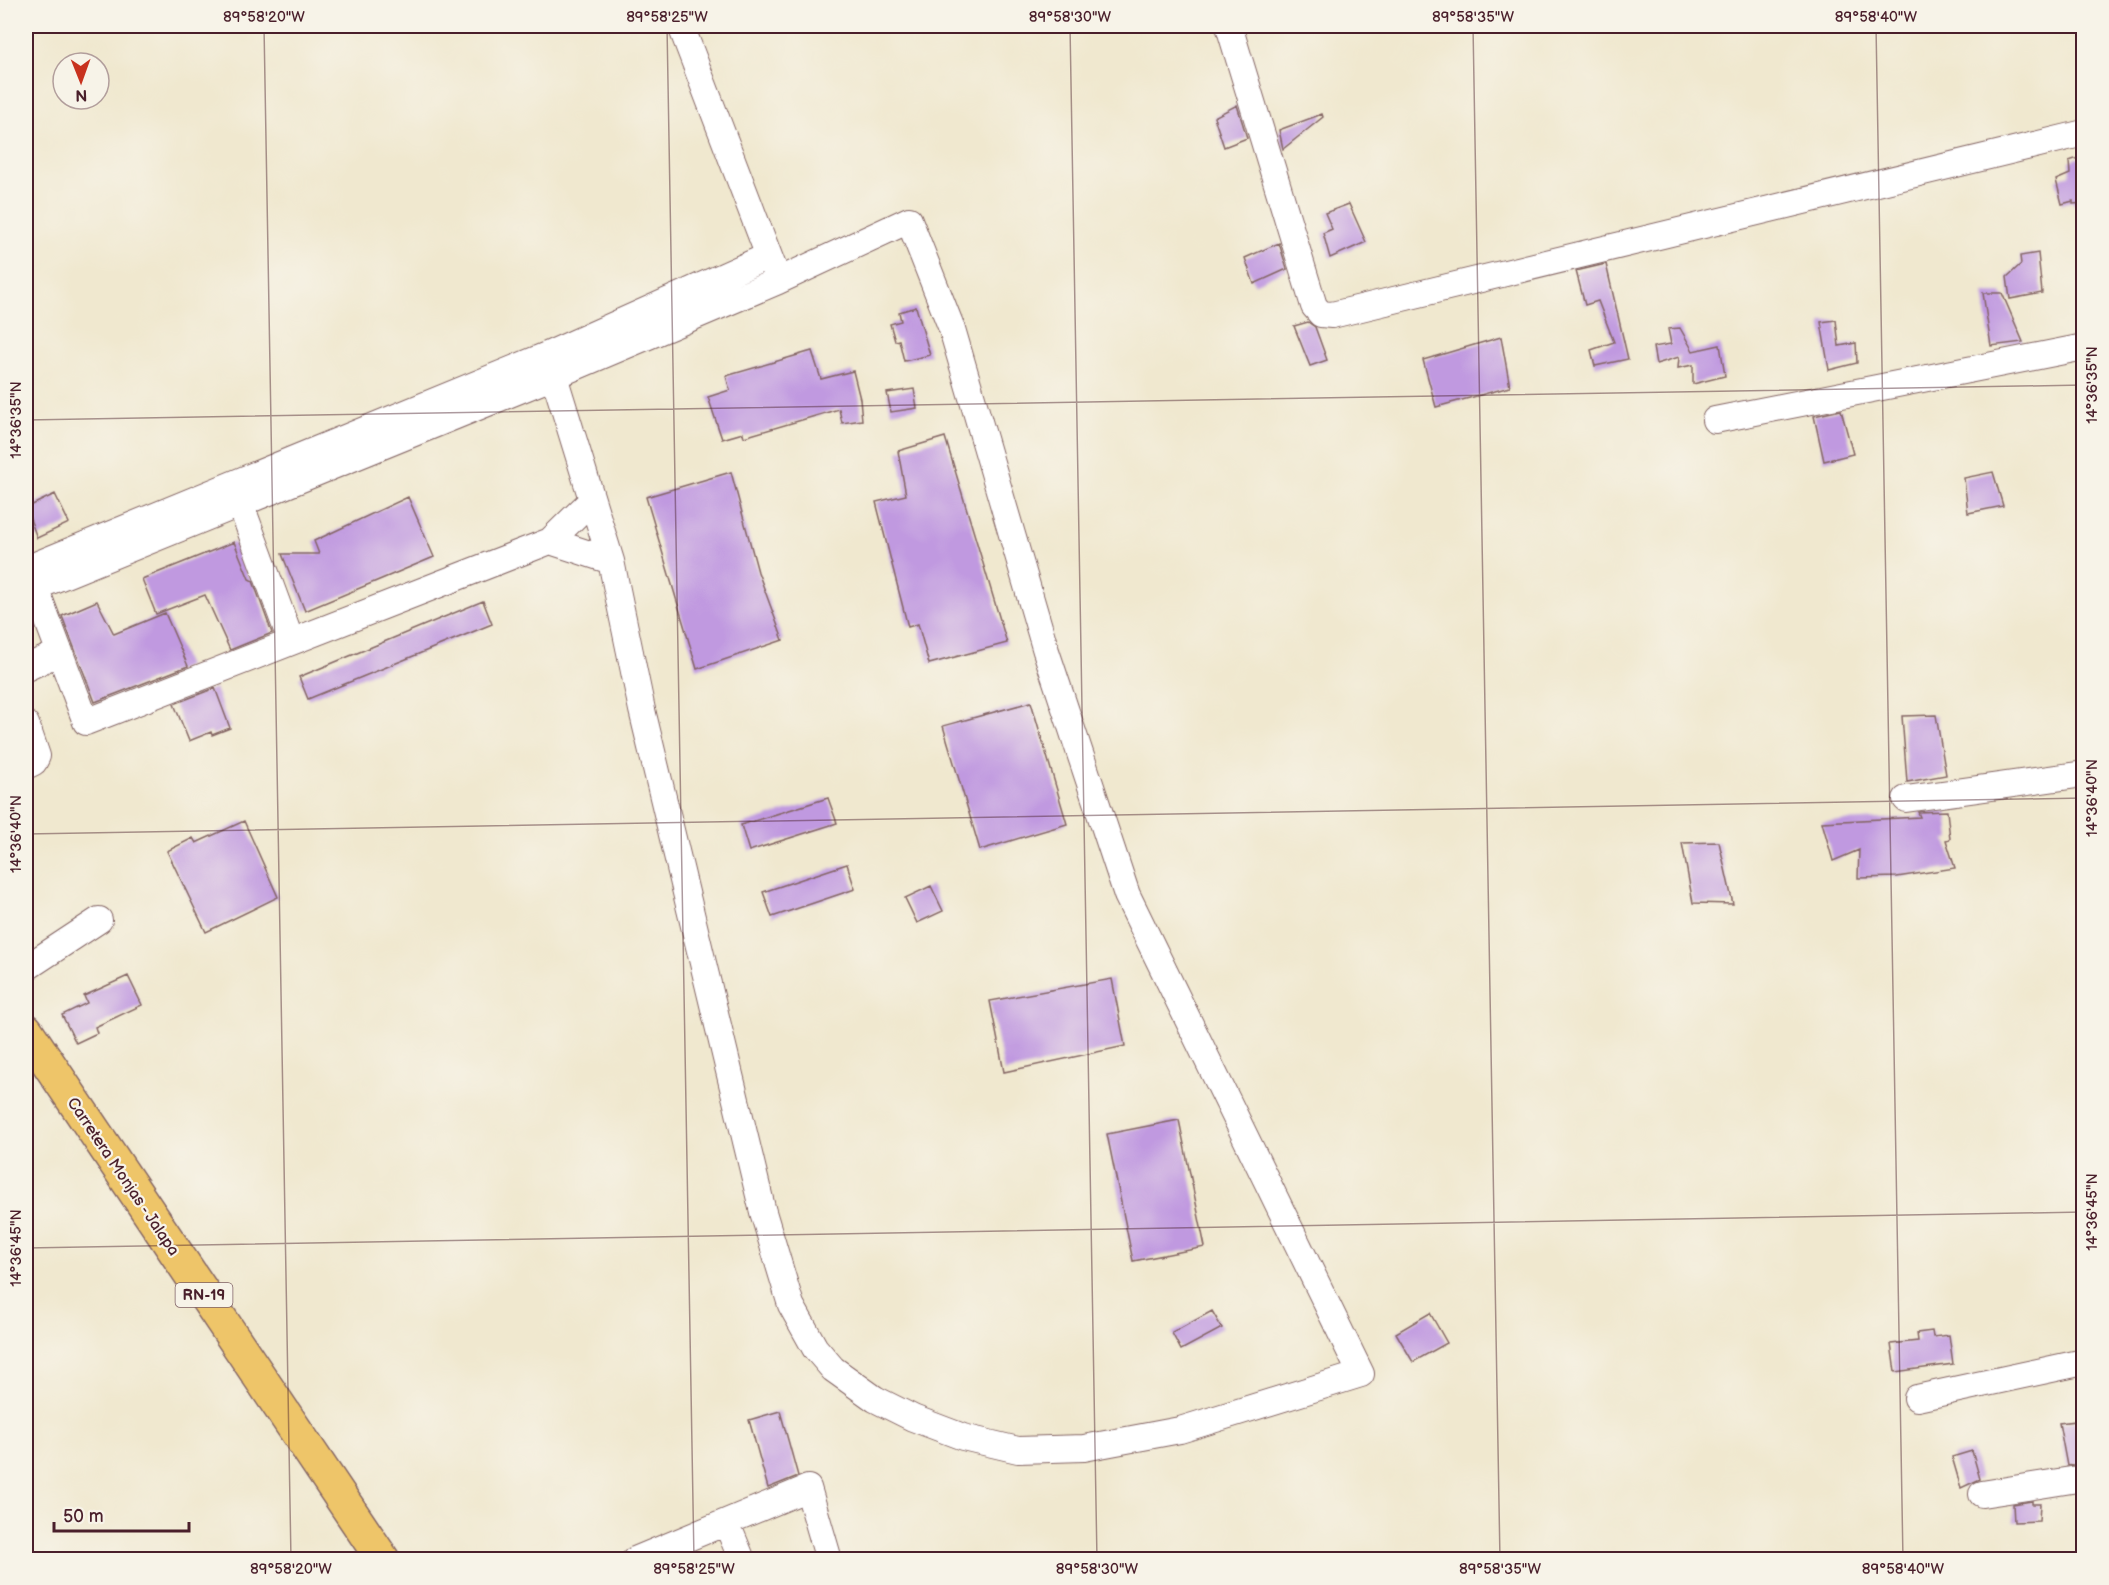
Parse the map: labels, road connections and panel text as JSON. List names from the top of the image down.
{
  "streets": {
    "main road": ["Carretera Monjas - Jalapa", "RN-19"]
  },
  "scale_bar": "50 m",
  "north": "bottom",
  "coordinates": [
    "89°58'20\"W",
    "89°58'25\"W",
    "89°58'30\"W",
    "89°58'35\"W",
    "89°58'40\"W",
    "14°36'35\"N",
    "14°36'40\"N",
    "14°36'45\"N"
  ]
}
